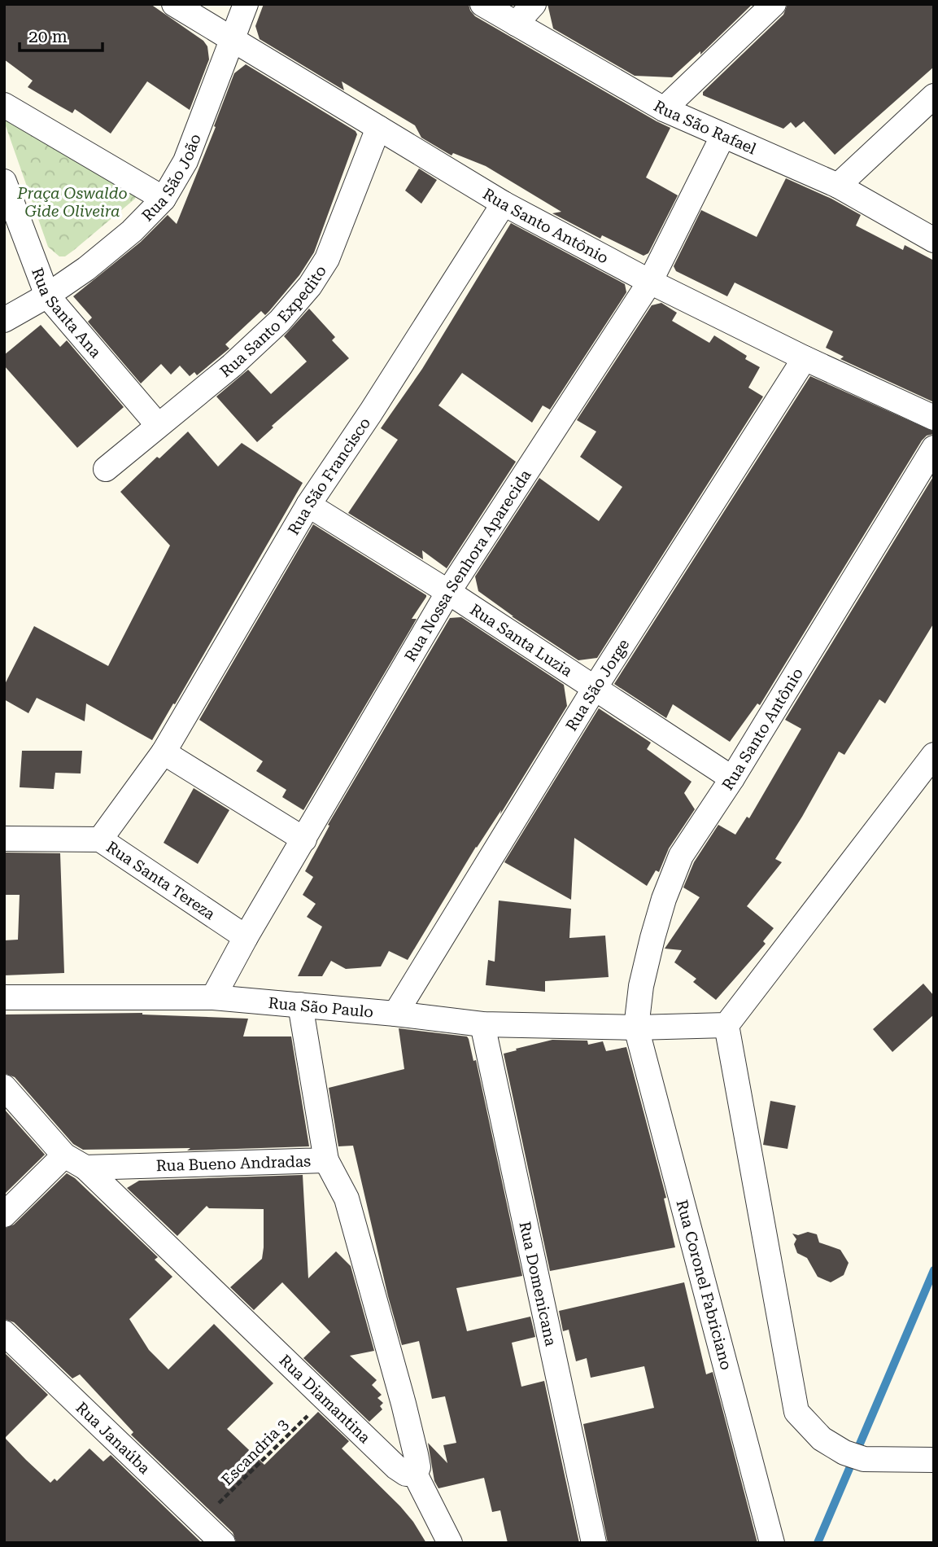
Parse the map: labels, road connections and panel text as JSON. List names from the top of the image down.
{
  "streets": {
    "street": [
      "Rua São Rafael",
      "Rua São João",
      "Rua Santo Antônio",
      "Rua Santa Ana",
      "Rua Santo Expedito",
      "Rua São Francisco",
      "Rua Nossa Senhora Aparecida",
      "Rua Santa Luzia",
      "Rua São Jorge",
      "Rua Santa Tereza",
      "Rua São Paulo",
      "Rua Bueno Andradas",
      "Rua Domenicana",
      "Rua Coronel Fabriciano",
      "Rua Diamantina",
      "Rua Janaúba"
    ],
    "path": ["Escandria 3"]
  },
  "crossings": [
    ["Rua São Rafael", "Rua Nossa Senhora Aparecida"],
    ["Rua São João", "Rua Santo Antônio"],
    ["Rua São João", "Rua Santa Ana"],
    ["Rua Santo Antônio", "Rua Santo Expedito"],
    ["Rua Santo Antônio", "Rua São Francisco"],
    ["Rua Santo Antônio", "Rua Nossa Senhora Aparecida"],
    ["Rua Santo Antônio", "Rua Santa Luzia"],
    ["Rua Santo Antônio", "Rua São Jorge"],
    ["Rua Santo Antônio", "Rua São Paulo"],
    ["Rua Santo Antônio", "Rua Coronel Fabriciano"],
    ["Rua Santa Ana", "Rua Santo Expedito"],
    ["Rua São Francisco", "Rua Santa Luzia"],
    ["Rua São Francisco", "Rua Santa Tereza"],
    ["Rua Nossa Senhora Aparecida", "Rua Santa Luzia"],
    ["Rua Nossa Senhora Aparecida", "Rua Santa Tereza"],
    ["Rua Nossa Senhora Aparecida", "Rua São Paulo"],
    ["Rua Santa Luzia", "Rua São Jorge"],
    ["Rua São Jorge", "Rua São Paulo"],
    ["Rua São Paulo", "Rua Bueno Andradas"],
    ["Rua São Paulo", "Rua Domenicana"],
    ["Rua São Paulo", "Rua Coronel Fabriciano"],
    ["Rua Bueno Andradas", "Rua Diamantina"],
    ["Rua Diamantina", "Escandria 3"],
    ["Rua Janaúba", "Escandria 3"]
  ],
  "parks": ["Praça Oswaldo Gide Oliveira"],
  "scale_bar": "20 m"
}
